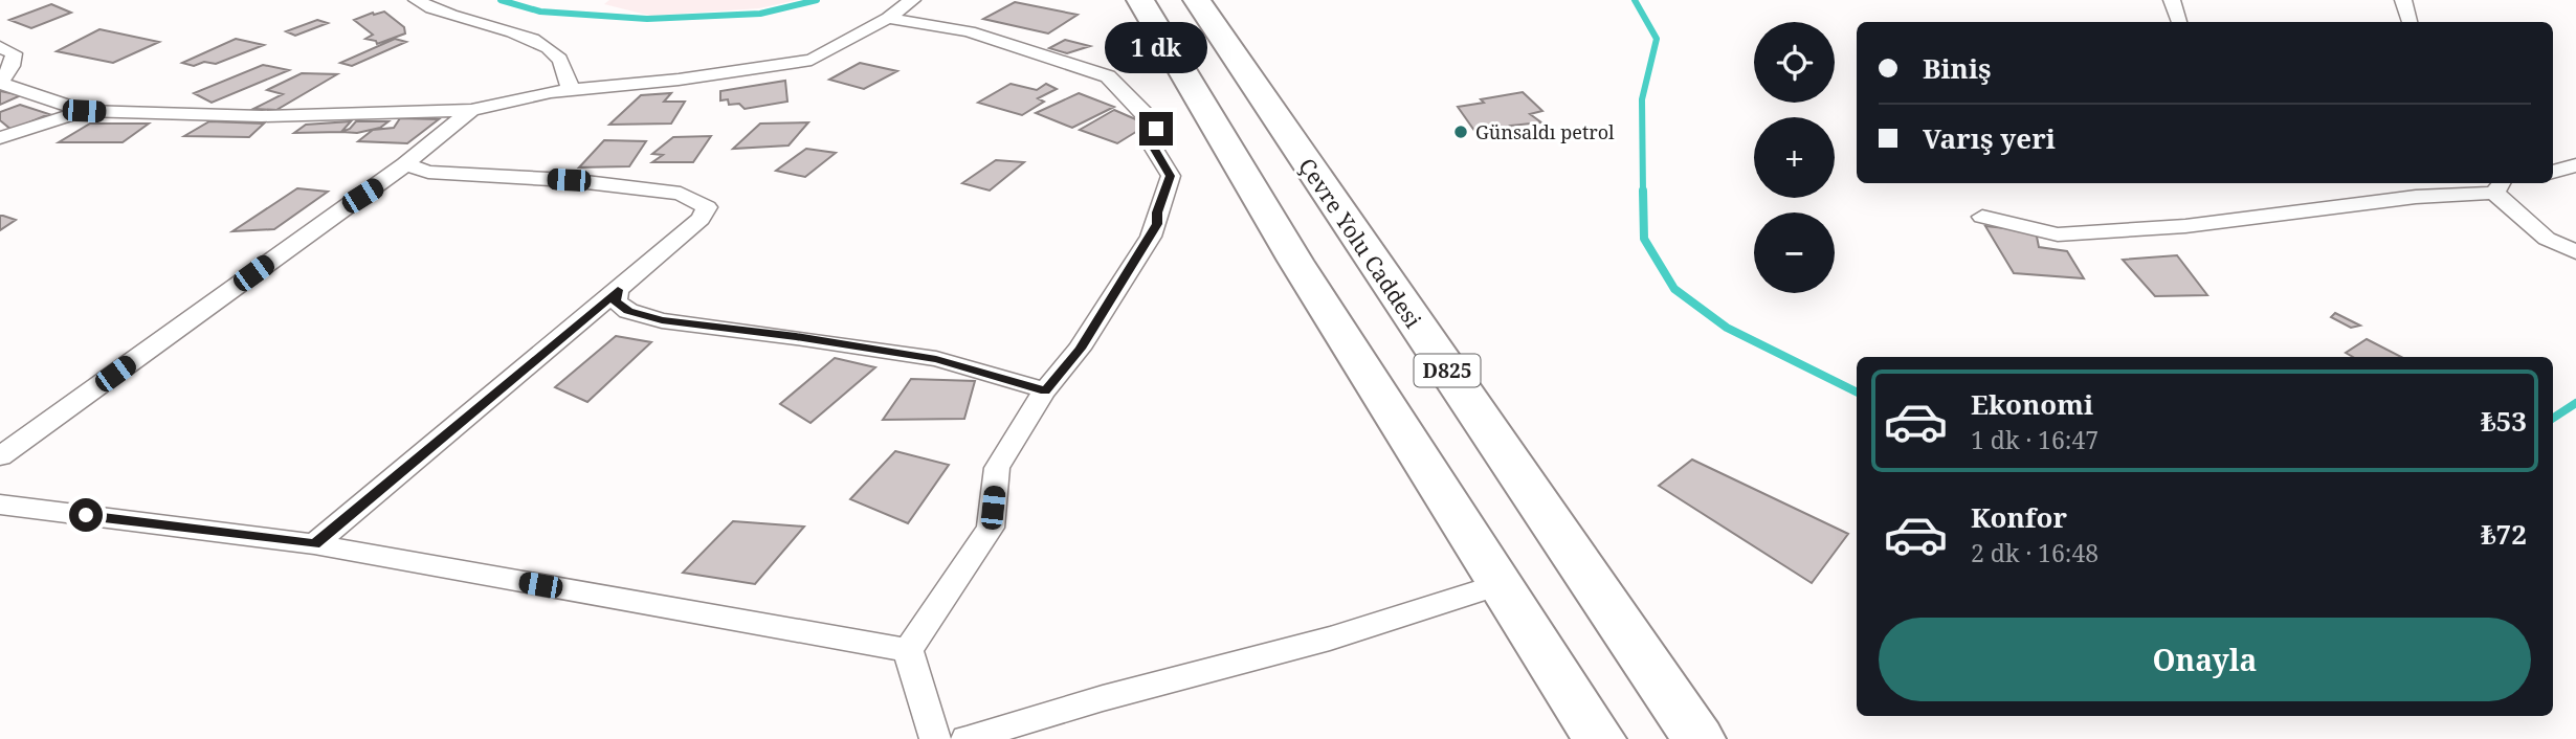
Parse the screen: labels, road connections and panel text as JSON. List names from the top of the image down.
{
  "streets": {
    "highway": ["Çevre Yolu Caddesi", "D825"]
  },
  "places": ["Günsaldı petrol"],
  "page": {
    "map_buttons": ["+", "−"],
    "bubble": "1 dk",
    "banner": ["Biniş", "Varış yeri"],
    "list": [
      {
        "name": "Ekonomi",
        "note": "1 dk · 16:47",
        "value": "₺53"
      },
      {
        "name": "Konfor",
        "note": "2 dk · 16:48",
        "value": "₺72"
      }
    ],
    "buttons": "Onayla"
  }
}
